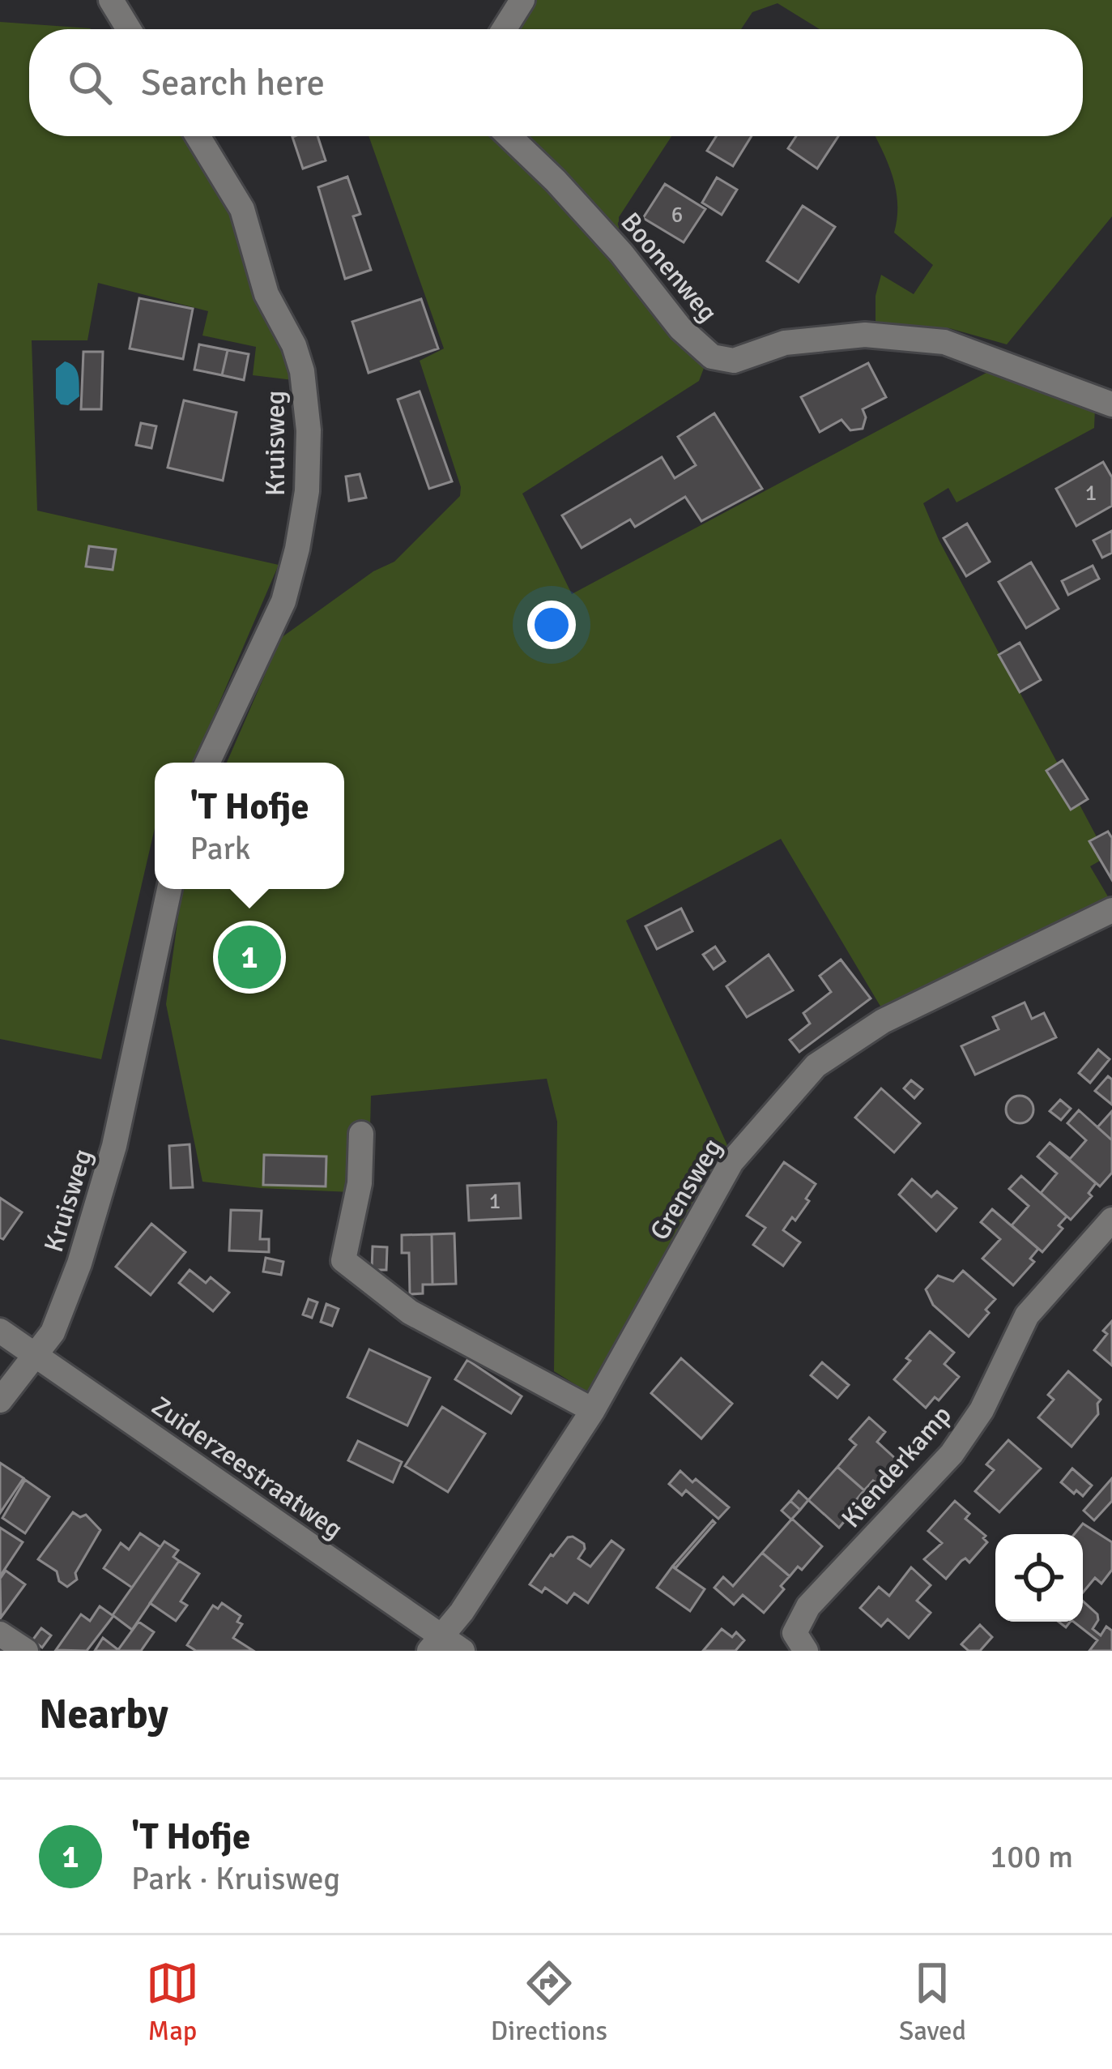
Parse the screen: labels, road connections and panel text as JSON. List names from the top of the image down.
{
  "streets": {
    "street": [
      "Boonenweg",
      "Kruisweg",
      "Grensweg",
      "Kienderkamp",
      "Zuiderzeestraatweg"
    ]
  },
  "crossings": [
    ["Kruisweg", "Zuiderzeestraatweg"],
    ["Grensweg", "Zuiderzeestraatweg"]
  ],
  "house_numbers": ["6", "1", "1"],
  "page": {
    "search": "Search here",
    "popup": ["'T Hofje", "Park"],
    "pins": "1",
    "heading": "Nearby",
    "list": [
      {
        "mark": "1",
        "name": "'T Hofje",
        "note": "Park · Kruisweg",
        "value": "100 m"
      }
    ],
    "nav": ["Map", "Directions", "Saved"]
  }
}
